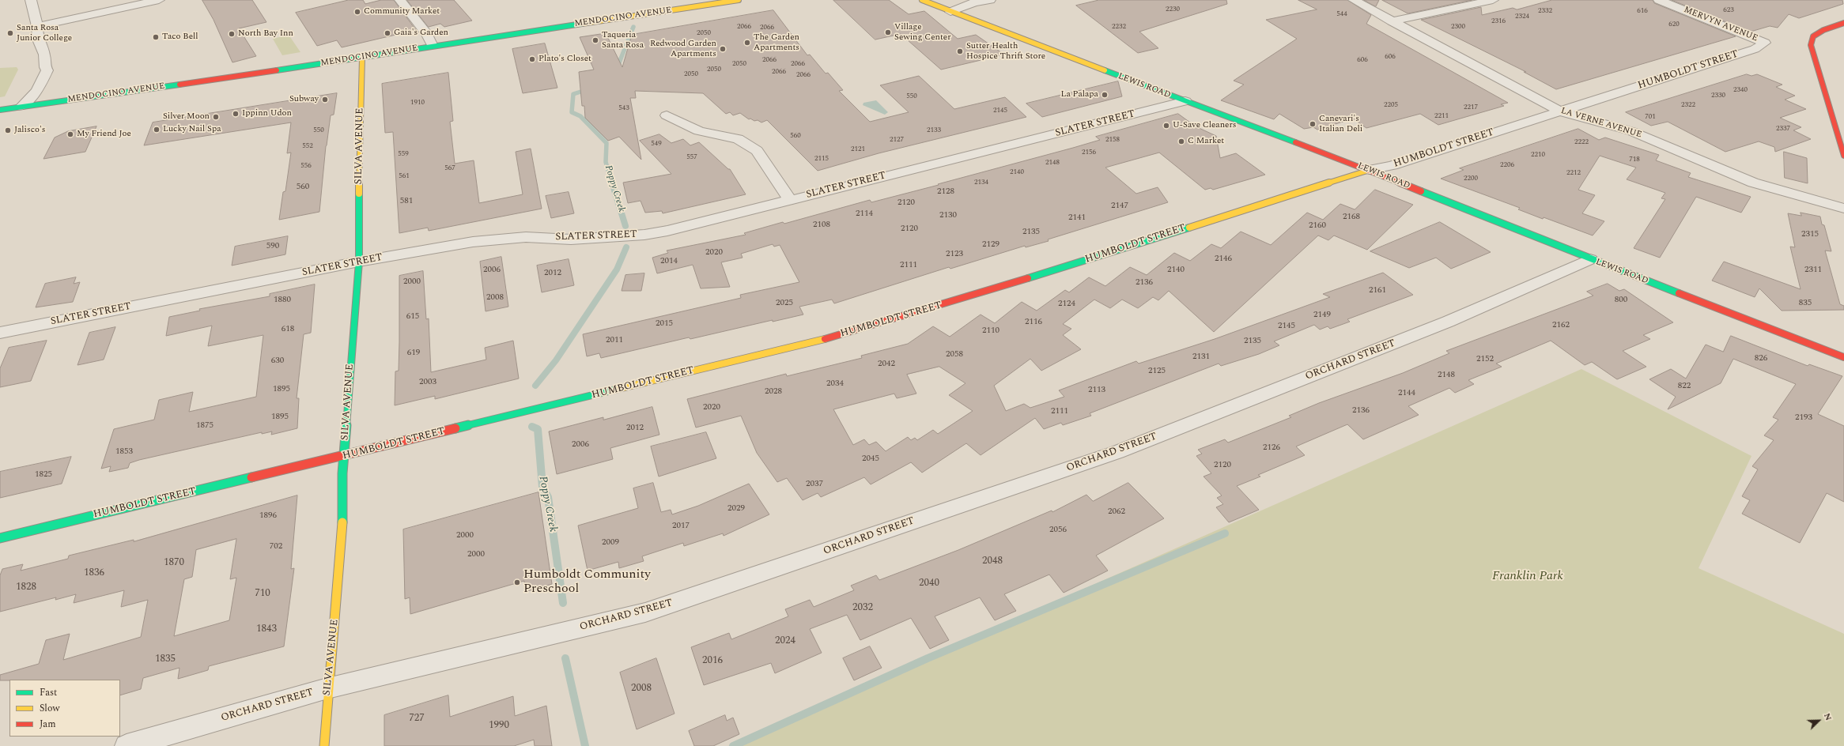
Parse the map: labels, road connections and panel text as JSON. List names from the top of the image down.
{
  "streets": {
    "street": [
      "MENDOCINO AVENUE",
      "MERVYN AVENUE",
      "HUMBOLDT STREET",
      "LEWIS ROAD",
      "LA VERNE AVENUE",
      "SLATER STREET",
      "SILVA AVENUE",
      "ORCHARD STREET"
    ]
  },
  "crossings": [
    ["MENDOCINO AVENUE", "SILVA AVENUE"],
    ["MERVYN AVENUE", "HUMBOLDT STREET"],
    ["HUMBOLDT STREET", "LEWIS ROAD"],
    ["HUMBOLDT STREET", "LA VERNE AVENUE"],
    ["HUMBOLDT STREET", "SILVA AVENUE"],
    ["LEWIS ROAD", "SLATER STREET"],
    ["LEWIS ROAD", "ORCHARD STREET"],
    ["SLATER STREET", "SILVA AVENUE"],
    ["SILVA AVENUE", "ORCHARD STREET"]
  ],
  "water": ["Poppy Creek"],
  "parks": ["Franklin Park"],
  "places": [
    "Community Market",
    "Village Sewing Center",
    "Santa Rosa Junior College",
    "Gaia's Garden",
    "North Bay Inn",
    "Taco Bell",
    "Taqueria Santa Rosa",
    "The Garden Apartments",
    "Redwood Garden Apartments",
    "Sutter Health Hospice Thrift Store",
    "Plato's Closet",
    "La Palapa",
    "Subway",
    "Ippinn Udon",
    "Silver Moon",
    "Canevari's Italian Deli",
    "U-Save Cleaners",
    "Lucky Nail Spa",
    "Jalisco's",
    "My Friend Joe",
    "C Market",
    "Humboldt Community Preschool"
  ],
  "house_numbers": [
    "2230",
    "623",
    "2332",
    "616",
    "544",
    "2324",
    "2316",
    "620",
    "2066",
    "2232",
    "2300",
    "2066",
    "2050",
    "606",
    "2066",
    "606",
    "2050",
    "2066",
    "2050",
    "2066",
    "2050",
    "2066",
    "2340",
    "2330",
    "550",
    "1910",
    "2205",
    "2322",
    "2217",
    "543",
    "2145",
    "2211",
    "701",
    "2337",
    "550",
    "2133",
    "560",
    "2127",
    "2158",
    "2222",
    "549",
    "552",
    "2121",
    "2156",
    "559",
    "2210",
    "557",
    "2115",
    "718",
    "2148",
    "2206",
    "556",
    "567",
    "2140",
    "2212",
    "561",
    "2200",
    "2134",
    "560",
    "2128",
    "581",
    "2120",
    "2147",
    "2114",
    "2130",
    "2168",
    "2141",
    "2108",
    "2160",
    "2120",
    "2135",
    "2315",
    "2129",
    "590",
    "2020",
    "2123",
    "2146",
    "2014",
    "2111",
    "2006",
    "2140",
    "2311",
    "2012",
    "2000",
    "2136",
    "2161",
    "2008",
    "1880",
    "800",
    "2025",
    "835",
    "2124",
    "2149",
    "615",
    "2116",
    "2015",
    "2162",
    "2145",
    "618",
    "2110",
    "2011",
    "2135",
    "619",
    "2058",
    "2131",
    "826",
    "2152",
    "630",
    "2042",
    "2125",
    "2148",
    "2003",
    "2034",
    "822",
    "1895",
    "2113",
    "2028",
    "2144",
    "2020",
    "2136",
    "2111",
    "1895",
    "2193",
    "1875",
    "2012",
    "2006",
    "2126",
    "1853",
    "2045",
    "2120",
    "1825",
    "2037",
    "2029",
    "2062",
    "1896",
    "2017",
    "2056",
    "2000",
    "2009",
    "702",
    "2000",
    "2048",
    "1870",
    "1836",
    "2040",
    "1828",
    "710",
    "2032",
    "1843",
    "2024",
    "1835",
    "2016",
    "2008",
    "727",
    "1990"
  ],
  "legend": ["Fast", "Slow", "Jam"],
  "north": "top right"
}
